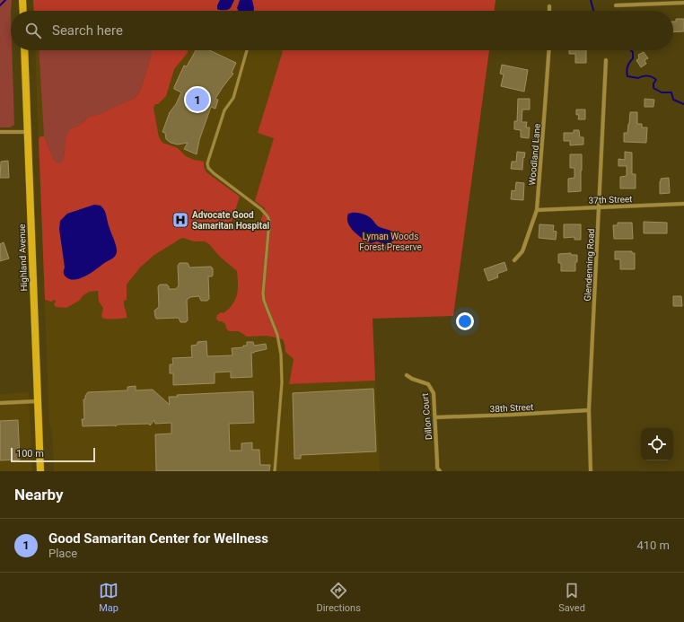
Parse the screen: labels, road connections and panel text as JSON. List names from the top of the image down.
{
  "streets": {
    "main road": ["Highland Avenue"],
    "street": [
      "Woodland Lane",
      "37th Street",
      "Glendenning Road",
      "38th Street",
      "Dillon Court"
    ]
  },
  "crossings": [
    ["Woodland Lane", "37th Street"],
    ["37th Street", "Glendenning Road"],
    ["Glendenning Road", "38th Street"],
    ["38th Street", "Dillon Court"]
  ],
  "parks": ["Lyman Woods Forest Preserve"],
  "places": {
    "hospital": ["Advocate Good Samaritan Hospital"]
  },
  "scale_bar": "100 m",
  "page": {
    "search": "Search here",
    "pins": "1",
    "scale": "100 m",
    "heading": "Nearby",
    "list": [
      {
        "mark": "1",
        "name": "Good Samaritan Center for Wellness",
        "note": "Place",
        "value": "410 m"
      }
    ],
    "nav": ["Map", "Directions", "Saved"]
  }
}
